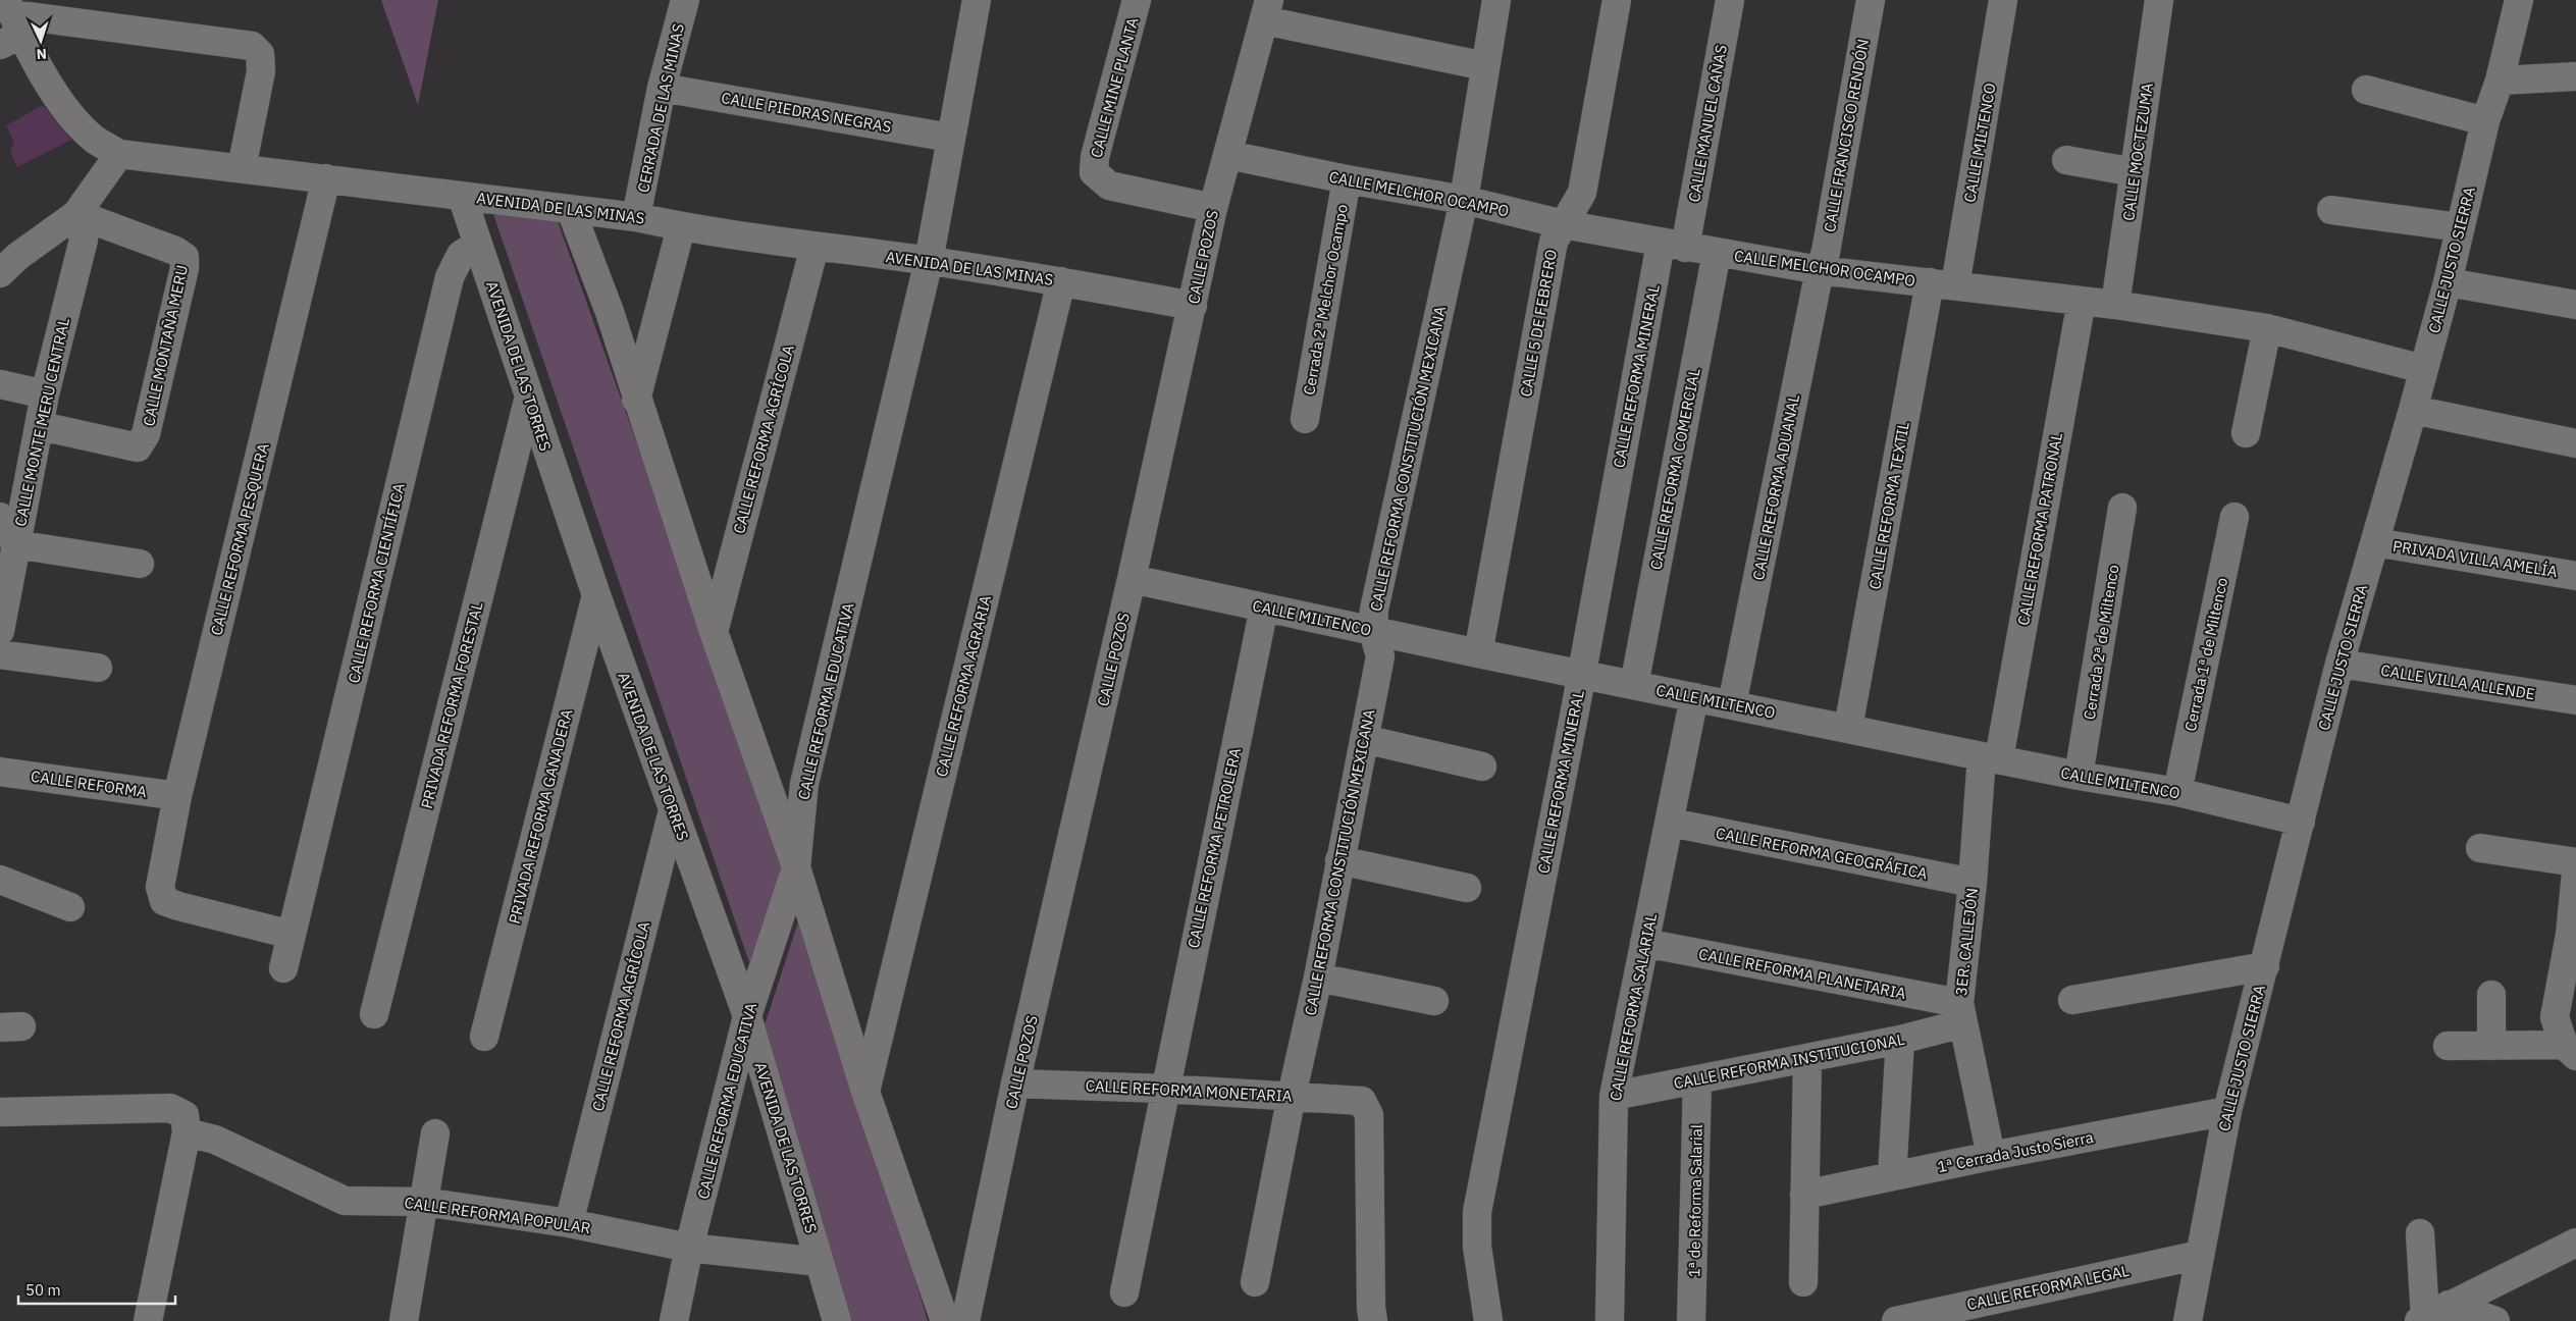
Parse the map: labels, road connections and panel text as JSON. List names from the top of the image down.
{
  "streets": {
    "street": [
      "CALLE MINE PLANTA",
      "CERRADA DE LAS MINAS",
      "CALLE PIEDRAS NEGRAS",
      "CALLE MANUEL CAÑAS",
      "CALLE FRANCISCO RENDÓN",
      "CALLE MILTENCO",
      "CALLE MOCTEZUMA",
      "CALLE MELCHOR OCAMPO",
      "AVENIDA DE LAS MINAS",
      "CALLE POZOS",
      "CALLE JUSTO SIERRA",
      "Cerrada 2ª Melchor Ocampo",
      "CALLE 5 DE FEBRERO",
      "CALLE MONTAÑA MERU",
      "AVENIDA DE LAS TORRES",
      "CALLE REFORMA MINERAL",
      "CALLE MONTE MERU CENTRAL",
      "CALLE REFORMA AGRÍCOLA",
      "CALLE REFORMA CONSTITUCIÓN MEXICANA",
      "CALLE REFORMA COMERCIAL",
      "CALLE REFORMA ADUANAL",
      "CALLE REFORMA TEXTIL",
      "CALLE REFORMA PATRONAL",
      "CALLE REFORMA PESQUERA",
      "PRIVADA VILLA AMELÍA",
      "CALLE REFORMA CIENTÍFICA",
      "Cerrada 2ª de Miltenco",
      "Cerrada 1ª de Miltenco",
      "CALLE VILLA ALLENDE",
      "CALLE REFORMA AGRARIA",
      "CALLE REFORMA EDUCATIVA",
      "PRIVADA REFORMA FORESTAL",
      "CALLE REFORMA",
      "PRIVADA REFORMA GANADERA",
      "CALLE REFORMA PETROLERA",
      "CALLE REFORMA GEOGRÁFICA",
      "3ER. CALLEJÓN",
      "CALLE REFORMA PLANETARIA",
      "CALLE REFORMA SALARIAL",
      "CALLE REFORMA INSTITUCIONAL",
      "CALLE REFORMA MONETARIA",
      "1ª Cerrada Justo Sierra",
      "1ª de Reforma Salarial",
      "CALLE REFORMA POPULAR",
      "CALLE REFORMA LEGAL"
    ]
  },
  "crossings": [
    ["CALLE MINE PLANTA", "CALLE POZOS"],
    ["CERRADA DE LAS MINAS", "CALLE PIEDRAS NEGRAS"],
    ["CERRADA DE LAS MINAS", "AVENIDA DE LAS MINAS"],
    ["CALLE PIEDRAS NEGRAS", "CALLE REFORMA EDUCATIVA"],
    ["CALLE MANUEL CAÑAS", "CALLE MELCHOR OCAMPO"],
    ["CALLE MANUEL CAÑAS", "CALLE REFORMA MINERAL"],
    ["CALLE FRANCISCO RENDÓN", "CALLE MELCHOR OCAMPO"],
    ["CALLE FRANCISCO RENDÓN", "CALLE REFORMA ADUANAL"],
    ["CALLE MILTENCO", "CALLE MELCHOR OCAMPO"],
    ["CALLE MILTENCO", "CALLE POZOS"],
    ["CALLE MILTENCO", "CALLE JUSTO SIERRA"],
    ["CALLE MILTENCO", "CALLE 5 DE FEBRERO"],
    ["CALLE MILTENCO", "CALLE REFORMA MINERAL"],
    ["CALLE MILTENCO", "CALLE REFORMA CONSTITUCIÓN MEXICANA"],
    ["CALLE MILTENCO", "CALLE REFORMA COMERCIAL"],
    ["CALLE MILTENCO", "CALLE REFORMA ADUANAL"],
    ["CALLE MILTENCO", "CALLE REFORMA TEXTIL"],
    ["CALLE MILTENCO", "CALLE REFORMA PATRONAL"],
    ["CALLE MILTENCO", "Cerrada 2ª de Miltenco"],
    ["CALLE MILTENCO", "Cerrada 1ª de Miltenco"],
    ["CALLE MILTENCO", "CALLE REFORMA PETROLERA"],
    ["CALLE MILTENCO", "3ER. CALLEJÓN"],
    ["CALLE MILTENCO", "CALLE REFORMA SALARIAL"],
    ["CALLE MOCTEZUMA", "CALLE MELCHOR OCAMPO"],
    ["CALLE MELCHOR OCAMPO", "CALLE POZOS"],
    ["CALLE MELCHOR OCAMPO", "CALLE JUSTO SIERRA"],
    ["CALLE MELCHOR OCAMPO", "Cerrada 2ª Melchor Ocampo"],
    ["CALLE MELCHOR OCAMPO", "CALLE 5 DE FEBRERO"],
    ["CALLE MELCHOR OCAMPO", "CALLE REFORMA MINERAL"],
    ["CALLE MELCHOR OCAMPO", "CALLE REFORMA CONSTITUCIÓN MEXICANA"],
    ["CALLE MELCHOR OCAMPO", "CALLE REFORMA COMERCIAL"],
    ["CALLE MELCHOR OCAMPO", "CALLE REFORMA ADUANAL"],
    ["CALLE MELCHOR OCAMPO", "CALLE REFORMA TEXTIL"],
    ["CALLE MELCHOR OCAMPO", "CALLE REFORMA PATRONAL"],
    ["AVENIDA DE LAS MINAS", "CALLE POZOS"],
    ["AVENIDA DE LAS MINAS", "AVENIDA DE LAS TORRES"],
    ["AVENIDA DE LAS MINAS", "CALLE REFORMA AGRÍCOLA"],
    ["AVENIDA DE LAS MINAS", "CALLE REFORMA PESQUERA"],
    ["AVENIDA DE LAS MINAS", "CALLE REFORMA AGRARIA"],
    ["AVENIDA DE LAS MINAS", "CALLE REFORMA EDUCATIVA"],
    ["CALLE POZOS", "CALLE REFORMA MONETARIA"],
    ["CALLE JUSTO SIERRA", "PRIVADA VILLA AMELÍA"],
    ["CALLE JUSTO SIERRA", "CALLE VILLA ALLENDE"],
    ["CALLE JUSTO SIERRA", "1ª Cerrada Justo Sierra"],
    ["CALLE JUSTO SIERRA", "CALLE REFORMA LEGAL"],
    ["CALLE MONTAÑA MERU", "CALLE MONTE MERU CENTRAL"],
    ["AVENIDA DE LAS TORRES", "CALLE REFORMA AGRÍCOLA"],
    ["AVENIDA DE LAS TORRES", "CALLE REFORMA CIENTÍFICA"],
    ["AVENIDA DE LAS TORRES", "CALLE REFORMA EDUCATIVA"],
    ["AVENIDA DE LAS TORRES", "PRIVADA REFORMA FORESTAL"],
    ["AVENIDA DE LAS TORRES", "PRIVADA REFORMA GANADERA"],
    ["AVENIDA DE LAS TORRES", "CALLE REFORMA POPULAR"],
    ["CALLE REFORMA AGRÍCOLA", "CALLE REFORMA POPULAR"],
    ["CALLE REFORMA CONSTITUCIÓN MEXICANA", "CALLE REFORMA MONETARIA"],
    ["CALLE REFORMA PATRONAL", "3ER. CALLEJÓN"],
    ["CALLE REFORMA PESQUERA", "CALLE REFORMA CIENTÍFICA"],
    ["CALLE REFORMA PESQUERA", "CALLE REFORMA"],
    ["CALLE REFORMA EDUCATIVA", "CALLE REFORMA POPULAR"],
    ["CALLE REFORMA PETROLERA", "CALLE REFORMA MONETARIA"],
    ["CALLE REFORMA GEOGRÁFICA", "3ER. CALLEJÓN"],
    ["CALLE REFORMA GEOGRÁFICA", "CALLE REFORMA SALARIAL"],
    ["3ER. CALLEJÓN", "CALLE REFORMA PLANETARIA"],
    ["3ER. CALLEJÓN", "CALLE REFORMA INSTITUCIONAL"],
    ["3ER. CALLEJÓN", "1ª Cerrada Justo Sierra"],
    ["CALLE REFORMA PLANETARIA", "CALLE REFORMA SALARIAL"],
    ["CALLE REFORMA PLANETARIA", "CALLE REFORMA INSTITUCIONAL"],
    ["CALLE REFORMA SALARIAL", "CALLE REFORMA INSTITUCIONAL"],
    ["CALLE REFORMA INSTITUCIONAL", "1ª de Reforma Salarial"]
  ],
  "scale_bar": "50 m",
  "north": "bottom"
}
